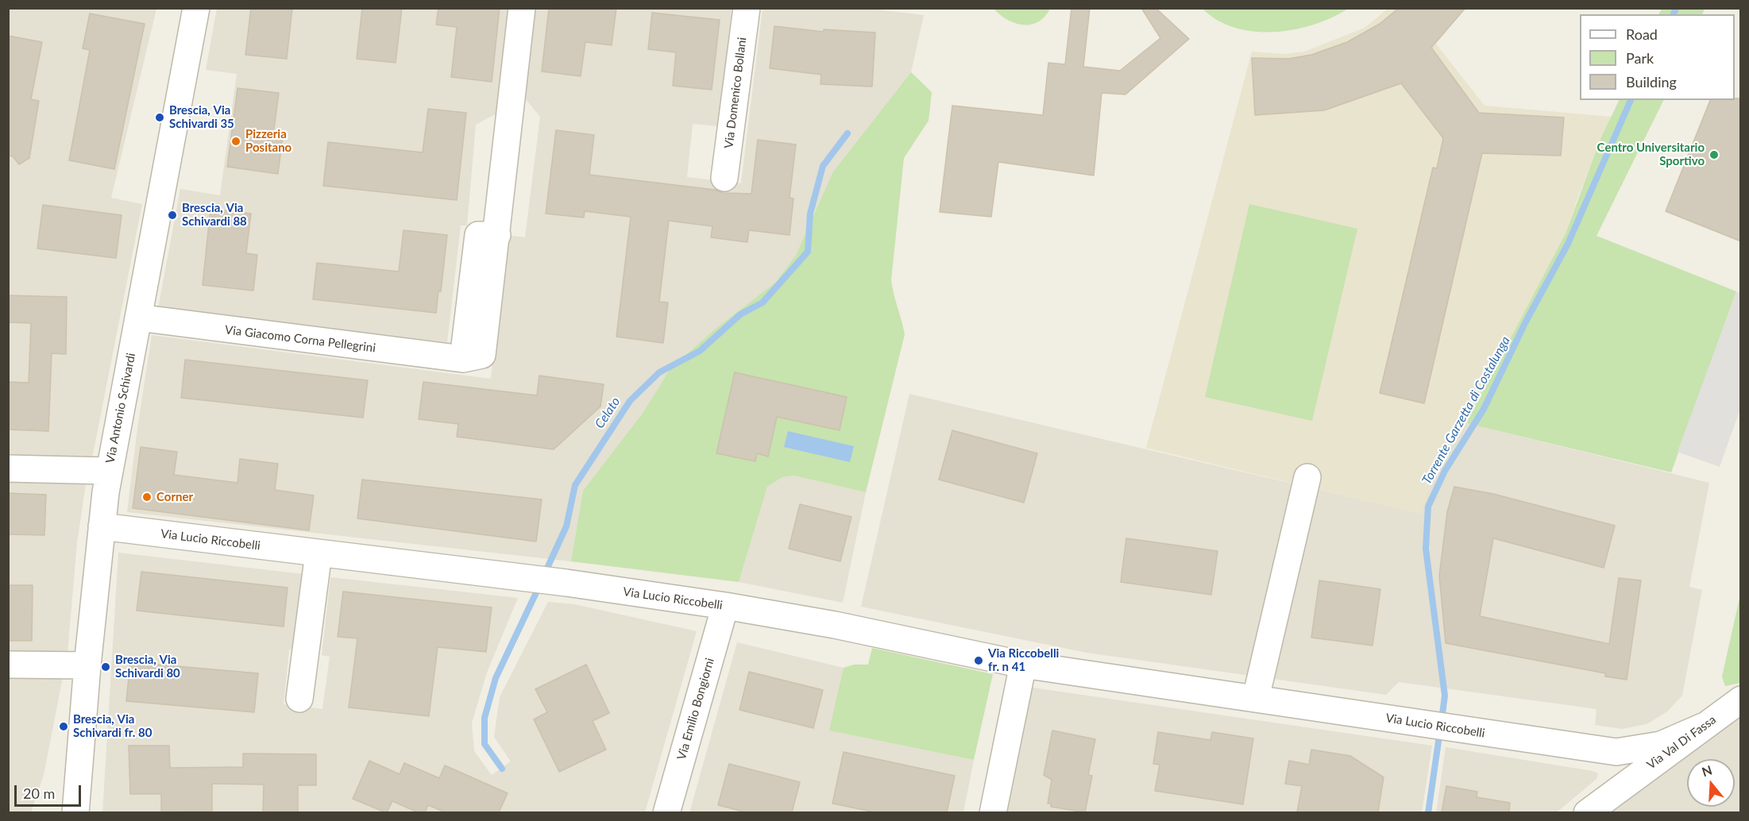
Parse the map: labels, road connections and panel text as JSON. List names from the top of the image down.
{
  "streets": {
    "street": [
      "Via Domenico Bollani",
      "Via Giacomo Corna Pellegrini",
      "Via Antonio Schivardi",
      "Via Lucio Riccobelli",
      "Via Emilio Bongiorni",
      "Via Val Di Fassa"
    ]
  },
  "crossings": [
    ["Via Giacomo Corna Pellegrini", "Via Antonio Schivardi"],
    ["Via Antonio Schivardi", "Via Lucio Riccobelli"],
    ["Via Lucio Riccobelli", "Via Emilio Bongiorni"],
    ["Via Lucio Riccobelli", "Via Val Di Fassa"]
  ],
  "water": ["Torrente Garzetta di Costalunga", "Celato"],
  "places": [
    "Brescia, Via Schivardi 35",
    "Pizzeria Positano",
    "Centro Universitario Sportivo",
    "Brescia, Via Schivardi 88",
    "Corner",
    "Via Riccobelli fr. n 41",
    "Brescia, Via Schivardi 80",
    "Brescia, Via Schivardi fr. 80"
  ],
  "legend": ["Road", "Park", "Building"],
  "scale_bar": "20 m",
  "north": "top"
}
